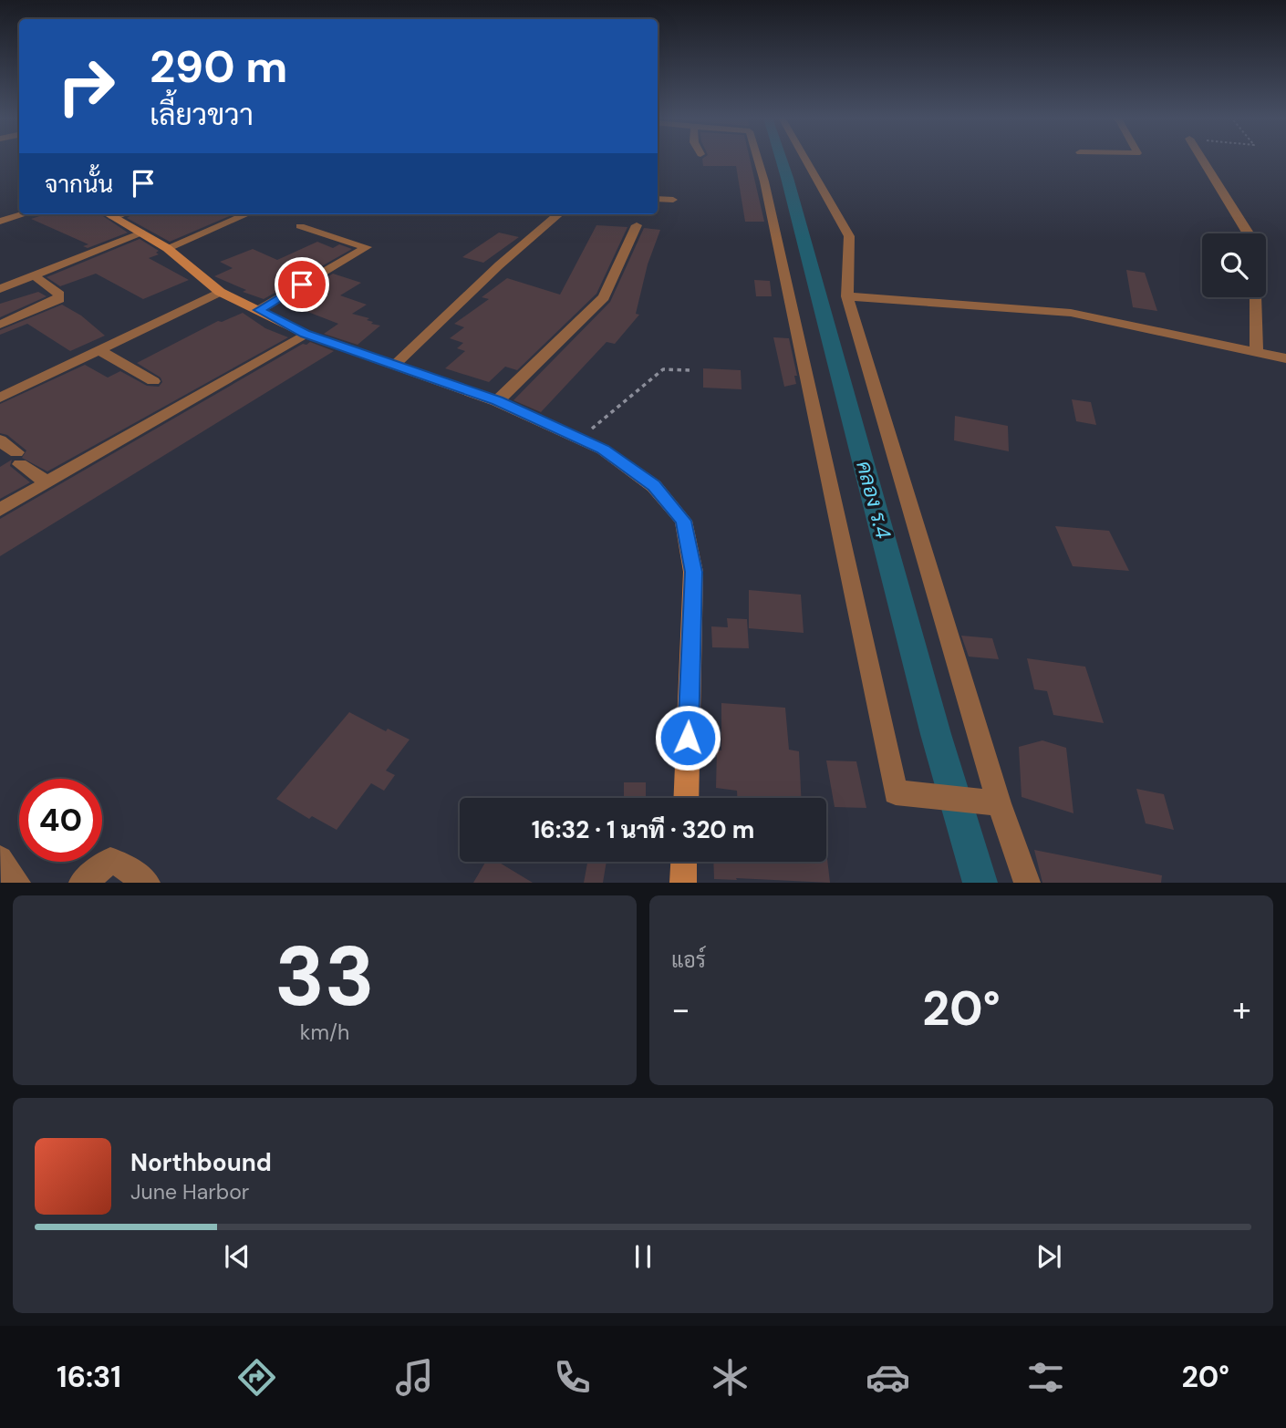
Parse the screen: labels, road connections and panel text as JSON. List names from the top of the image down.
{
  "water": ["คลอง ร.4"],
  "page": {
    "turn": ["290 m", "เลี้ยวขวา"],
    "then": "จากนั้น",
    "limit": "40",
    "trip": "16:32 · 1 นาที · 320 m",
    "tile": [
      ["33", "km/h"],
      "แอร์"
    ],
    "heat": ["−", "20°", "+"],
    "song": ["Northbound", "June Harbor"],
    "tabs": ["16:31", "20°"]
  }
}
